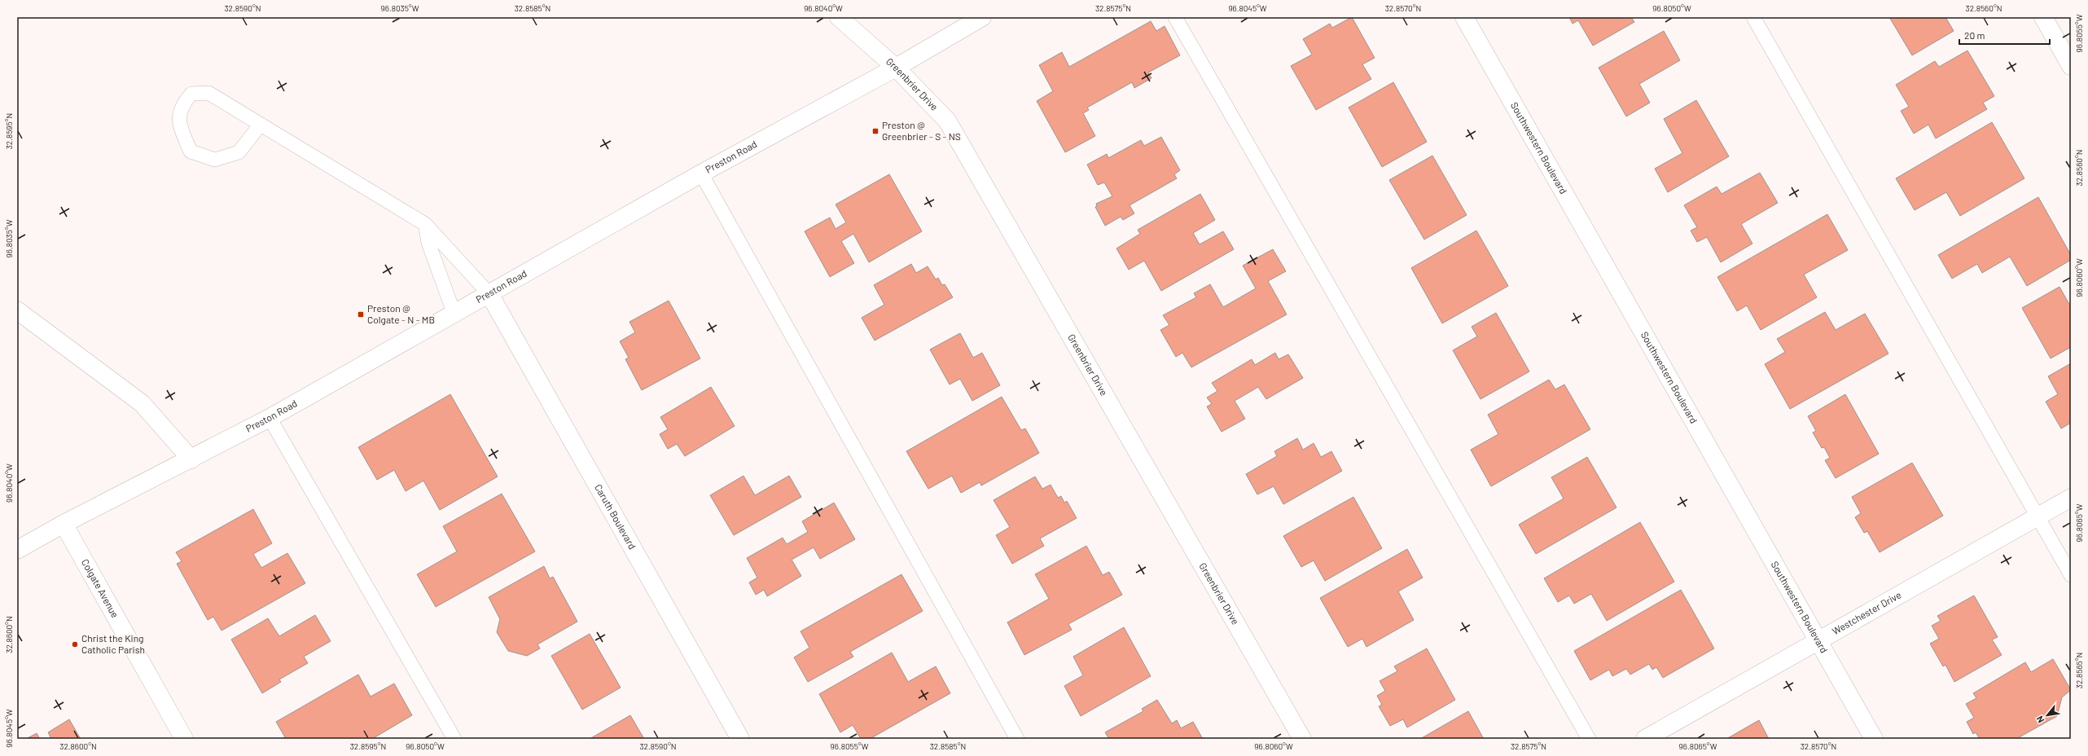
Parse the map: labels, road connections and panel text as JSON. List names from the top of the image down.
{
  "streets": {
    "street": [
      "Greenbrier Drive",
      "Southwestern Boulevard",
      "Preston Road",
      "Caruth Boulevard",
      "Colgate Avenue",
      "Westchester Drive"
    ]
  },
  "crossings": [
    ["Greenbrier Drive", "Preston Road"],
    ["Southwestern Boulevard", "Westchester Drive"],
    ["Preston Road", "Caruth Boulevard"],
    ["Preston Road", "Colgate Avenue"]
  ],
  "places": {
    "transit": ["Preston @ Greenbrier - S - NS", "Preston @ Colgate - N - MB"],
    "other": ["Christ the King Catholic Parish"]
  },
  "scale_bar": "20 m",
  "north": "bottom left",
  "coordinates": [
    "32.8590°N",
    "96.8035°W",
    "32.8585°N",
    "96.8040°W",
    "32.8575°N",
    "96.8045°W",
    "32.8570°N",
    "96.8050°W",
    "32.8560°N",
    "96.8055°W",
    "32.8595°N",
    "96.8060°W",
    "96.8065°W",
    "32.8600°N",
    "32.8565°N"
  ]
}
